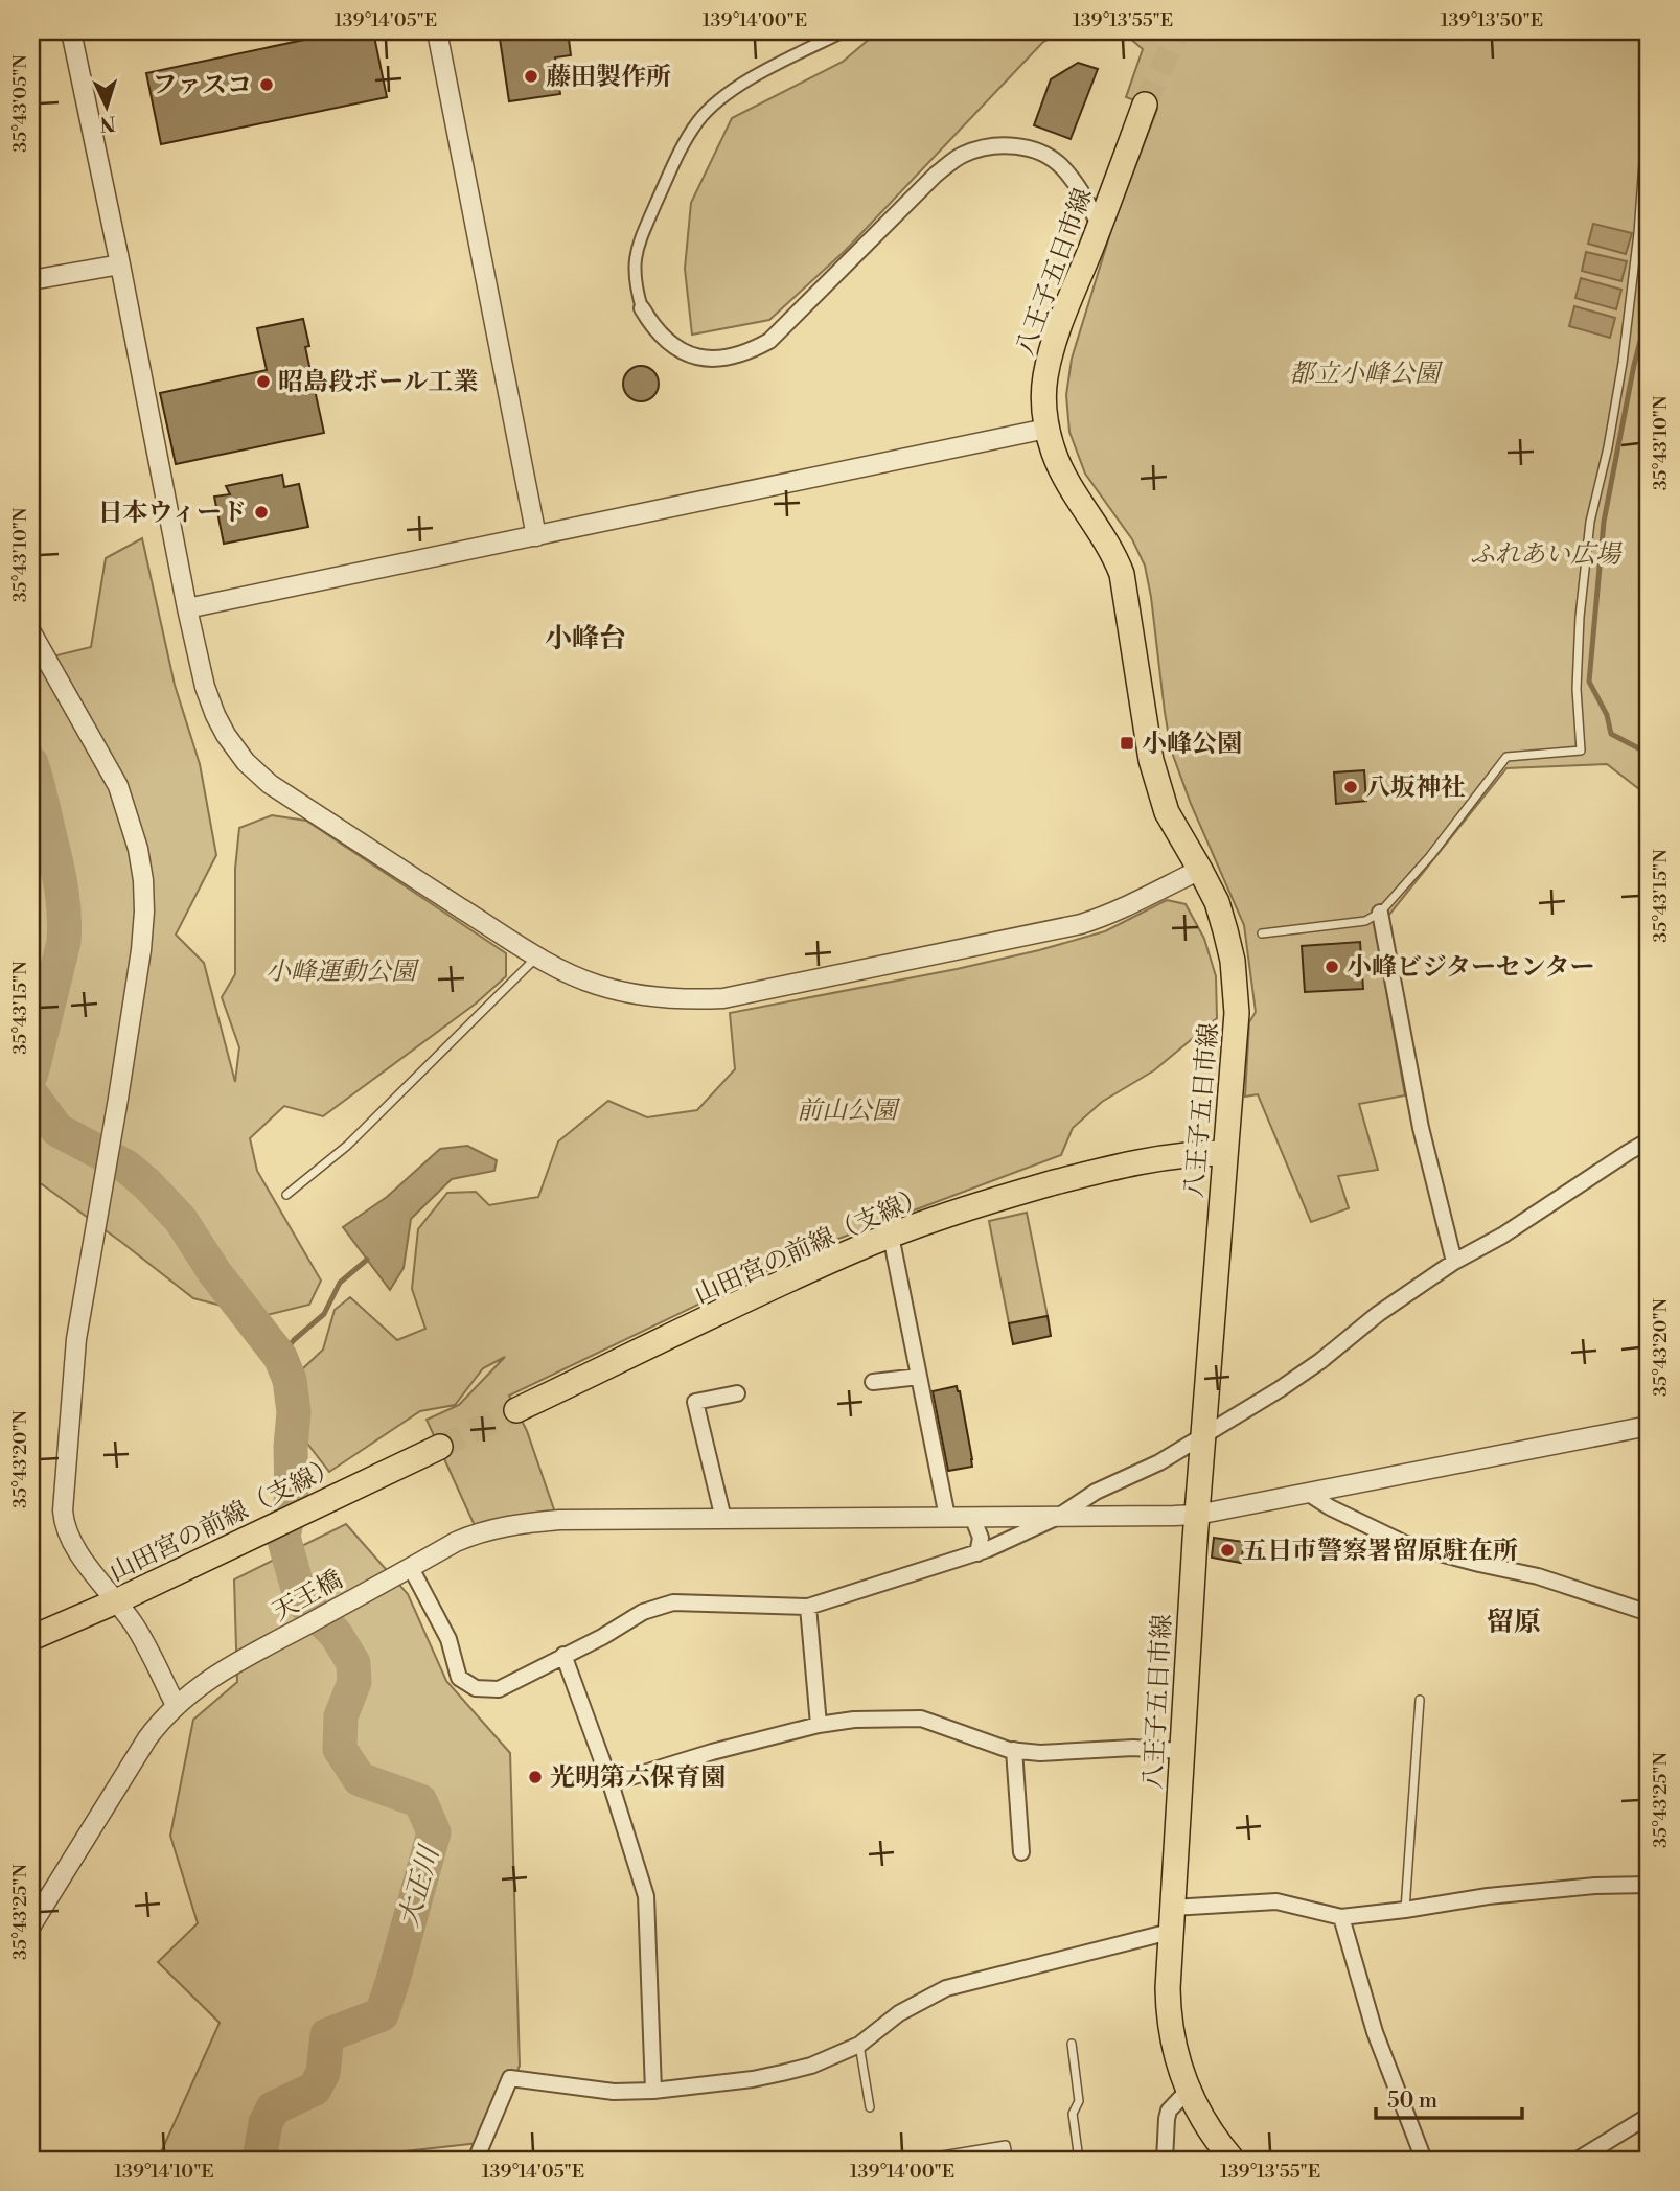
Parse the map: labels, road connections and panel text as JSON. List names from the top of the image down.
{
  "streets": {
    "main road": ["八王子五日市線", "山田宮の前線（支線）"],
    "street": ["天王橋"]
  },
  "crossings": [
    ["八王子五日市線", "山田宮の前線（支線）"],
    ["八王子五日市線", "天王橋"]
  ],
  "districts": ["小峰台", "留原"],
  "water": ["大正川"],
  "parks": [
    "都立小峰公園",
    "ふれあい広場",
    "小峰運動公園",
    "前山公園"
  ],
  "places": {
    "other": [
      "藤田製作所",
      "ファスコ",
      "昭島段ボール工業",
      "日本ウィード",
      "八坂神社",
      "小峰ビジターセンター",
      "五日市警察署留原駐在所",
      "光明第六保育園"
    ],
    "transit": ["小峰公園"]
  },
  "scale_bar": "50 m",
  "north": "bottom",
  "coordinates": [
    "139°14'05\"E",
    "139°14'00\"E",
    "139°13'55\"E",
    "139°13'50\"E",
    "35°43'05\"N",
    "35°43'10\"N",
    "35°43'15\"N",
    "35°43'20\"N",
    "35°43'25\"N",
    "139°14'10\"E"
  ]
}
